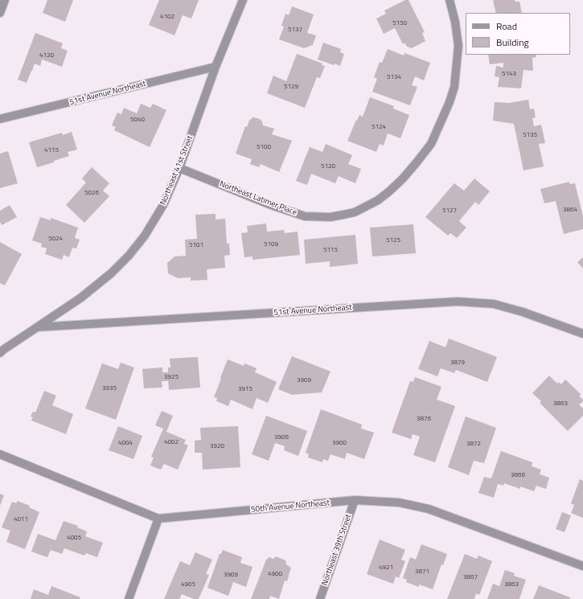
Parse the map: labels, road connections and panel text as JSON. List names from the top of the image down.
{
  "streets": {
    "street": [
      "51st Avenue Northeast",
      "Northeast 41st Street",
      "Northeast Latimer Place",
      "50th Avenue Northeast",
      "Northeast 39th Street"
    ]
  },
  "crossings": [
    ["51st Avenue Northeast", "Northeast 41st Street"],
    ["Northeast 41st Street", "Northeast Latimer Place"],
    ["50th Avenue Northeast", "Northeast 39th Street"]
  ],
  "house_numbers": [
    "4102",
    "5150",
    "5137",
    "4120",
    "5143",
    "5134",
    "5129",
    "5040",
    "5124",
    "5135",
    "5100",
    "4115",
    "5120",
    "5026",
    "3864",
    "5127",
    "5024",
    "5125",
    "5109",
    "5101",
    "5115",
    "3879",
    "3925",
    "3909",
    "3935",
    "3915",
    "3863",
    "3876",
    "3906",
    "4002",
    "4004",
    "3900",
    "3872",
    "3920",
    "3866",
    "4011",
    "4005",
    "4921",
    "3871",
    "4900",
    "3909",
    "3867",
    "4905",
    "3863"
  ],
  "legend": ["Road", "Building"]
}
